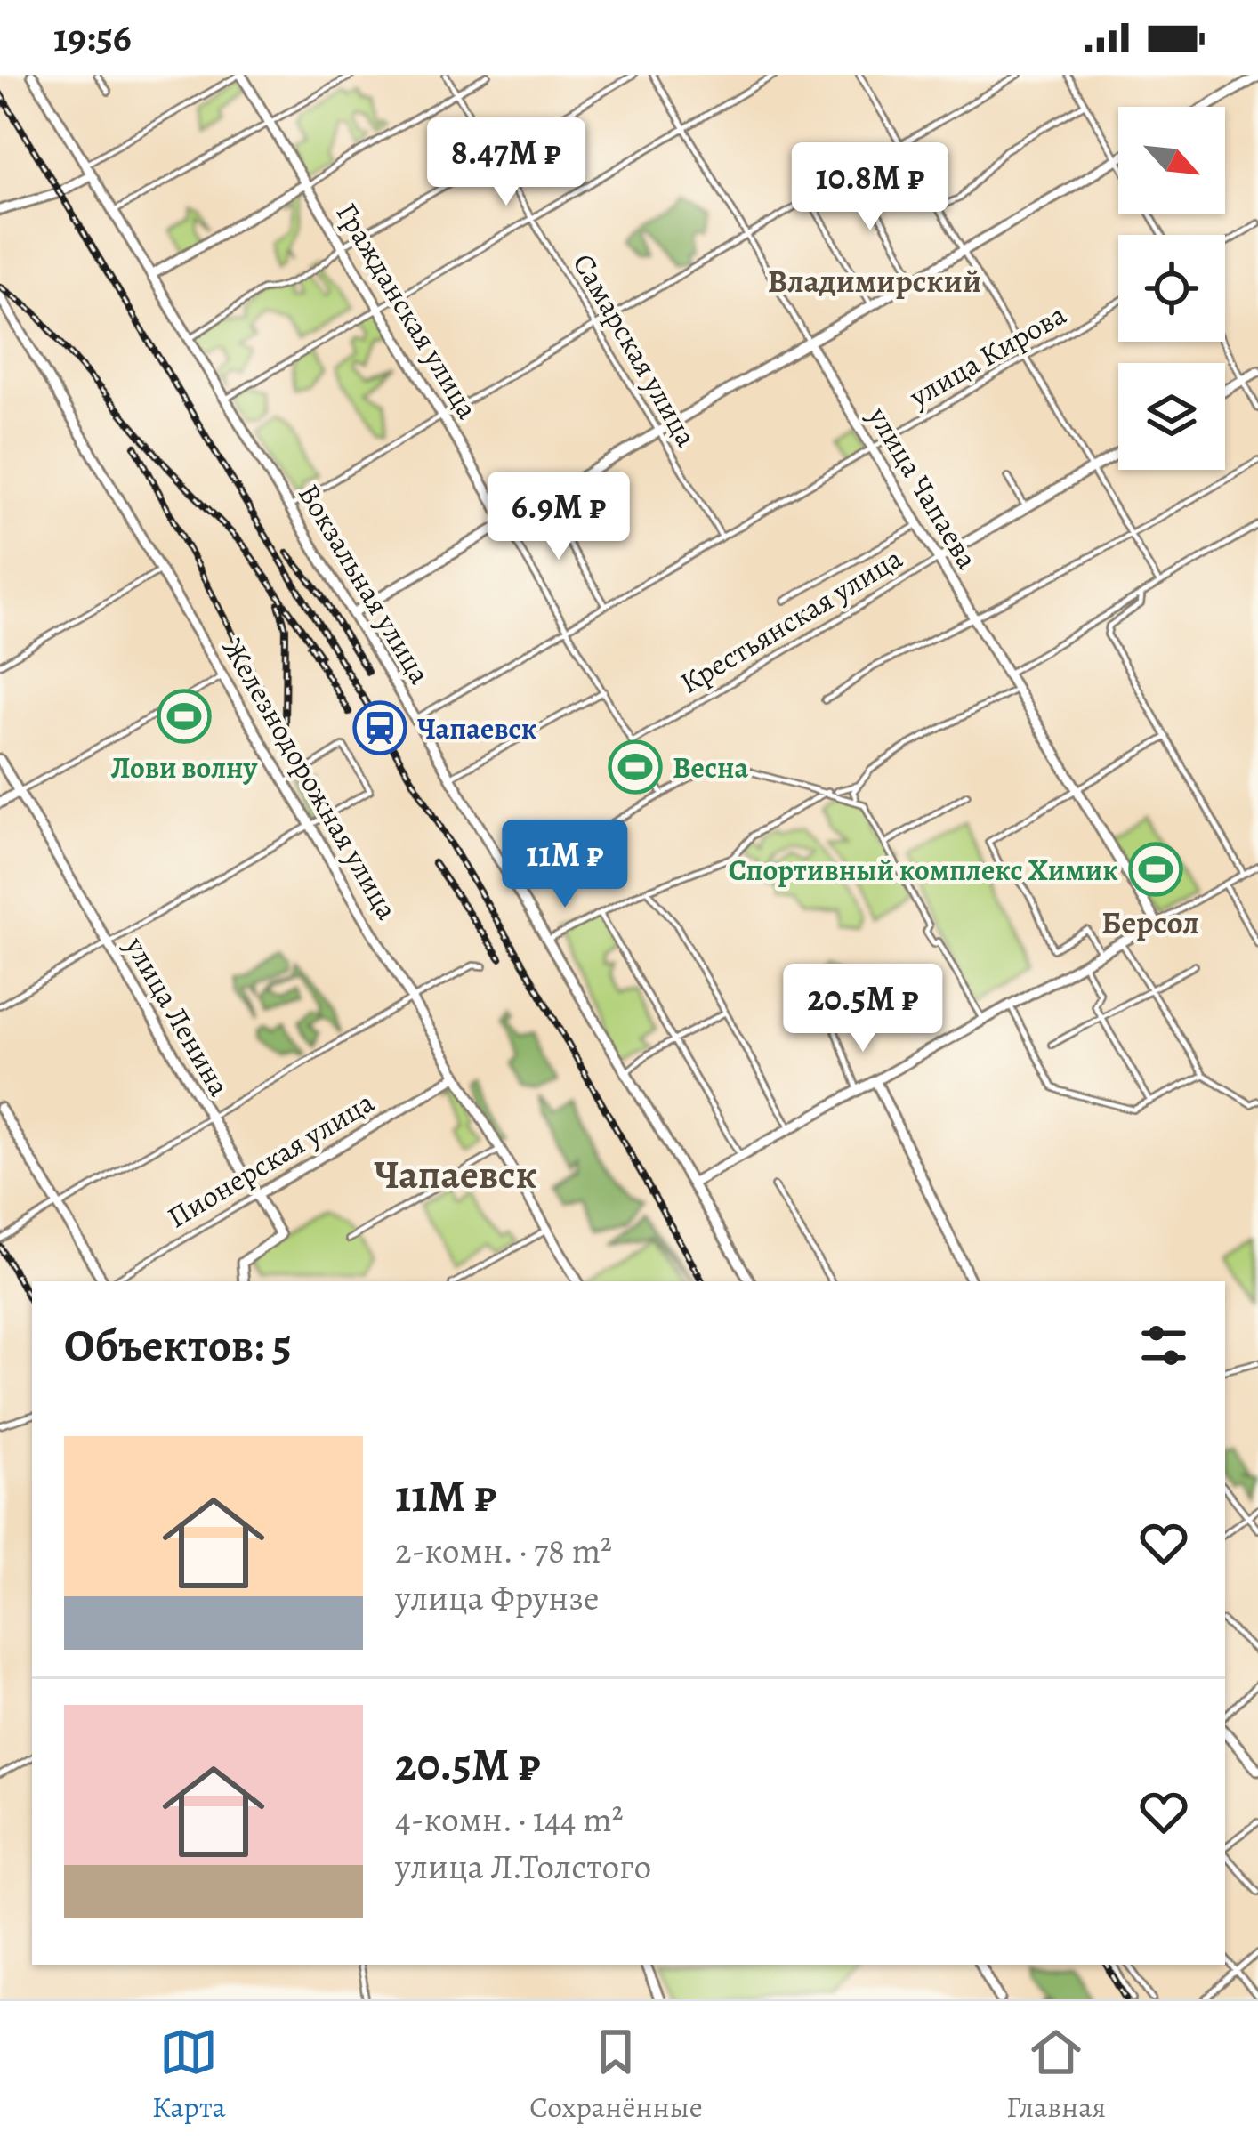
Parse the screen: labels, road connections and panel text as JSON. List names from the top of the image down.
{
  "streets": {
    "street": [
      "Гражданская улица",
      "Самарская улица",
      "улица Кирова",
      "улица Чапаева",
      "Вокзальная улица",
      "Крестьянская улица",
      "Железнодорожная улица",
      "улица Ленина",
      "Пионерская улица"
    ]
  },
  "crossings": [
    ["Гражданская улица", "улица Кирова"],
    ["Гражданская улица", "Крестьянская улица"],
    ["Самарская улица", "улица Кирова"],
    ["улица Кирова", "улица Чапаева"],
    ["улица Кирова", "Вокзальная улица"],
    ["улица Чапаева", "Крестьянская улица"],
    ["Железнодорожная улица", "Пионерская улица"],
    ["улица Ленина", "Пионерская улица"]
  ],
  "districts": ["Владимирский", "Берсол", "Чапаевск"],
  "places": {
    "sports": ["Лови волну", "Весна", "Спортивный комплекс Химик"],
    "station": ["Чапаевск"]
  },
  "north": "bottom right",
  "page": {
    "status": "19:56",
    "price": [
      "8.47M ₽",
      "10.8M ₽",
      "6.9M ₽",
      "11M ₽",
      "20.5M ₽"
    ],
    "heading": "Объектов: 5",
    "list": [
      {
        "name": "11M ₽",
        "note": "2-комн. · 78 m² · улица Фрунзе"
      },
      {
        "name": "20.5M ₽",
        "note": "4-комн. · 144 m² · улица Л.Толстого"
      }
    ],
    "tabs": ["Карта", "Сохранённые", "Главная"]
  }
}
